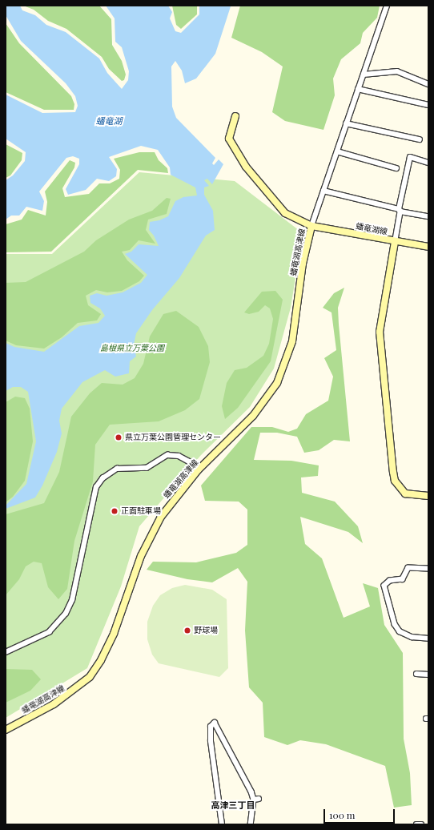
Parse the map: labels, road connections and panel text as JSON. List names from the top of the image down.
{
  "streets": {
    "main road": ["蟠竜湖線", "蟠竜湖高津線"]
  },
  "crossings": [
    ["蟠竜湖線", "蟠竜湖高津線"]
  ],
  "districts": ["高津三丁目"],
  "water": ["蟠竜湖"],
  "parks": ["島根県立万葉公園"],
  "places": ["県立万葉公園管理センター", "正面駐車場", "野球場"],
  "scale_bar": "100 m"
}
